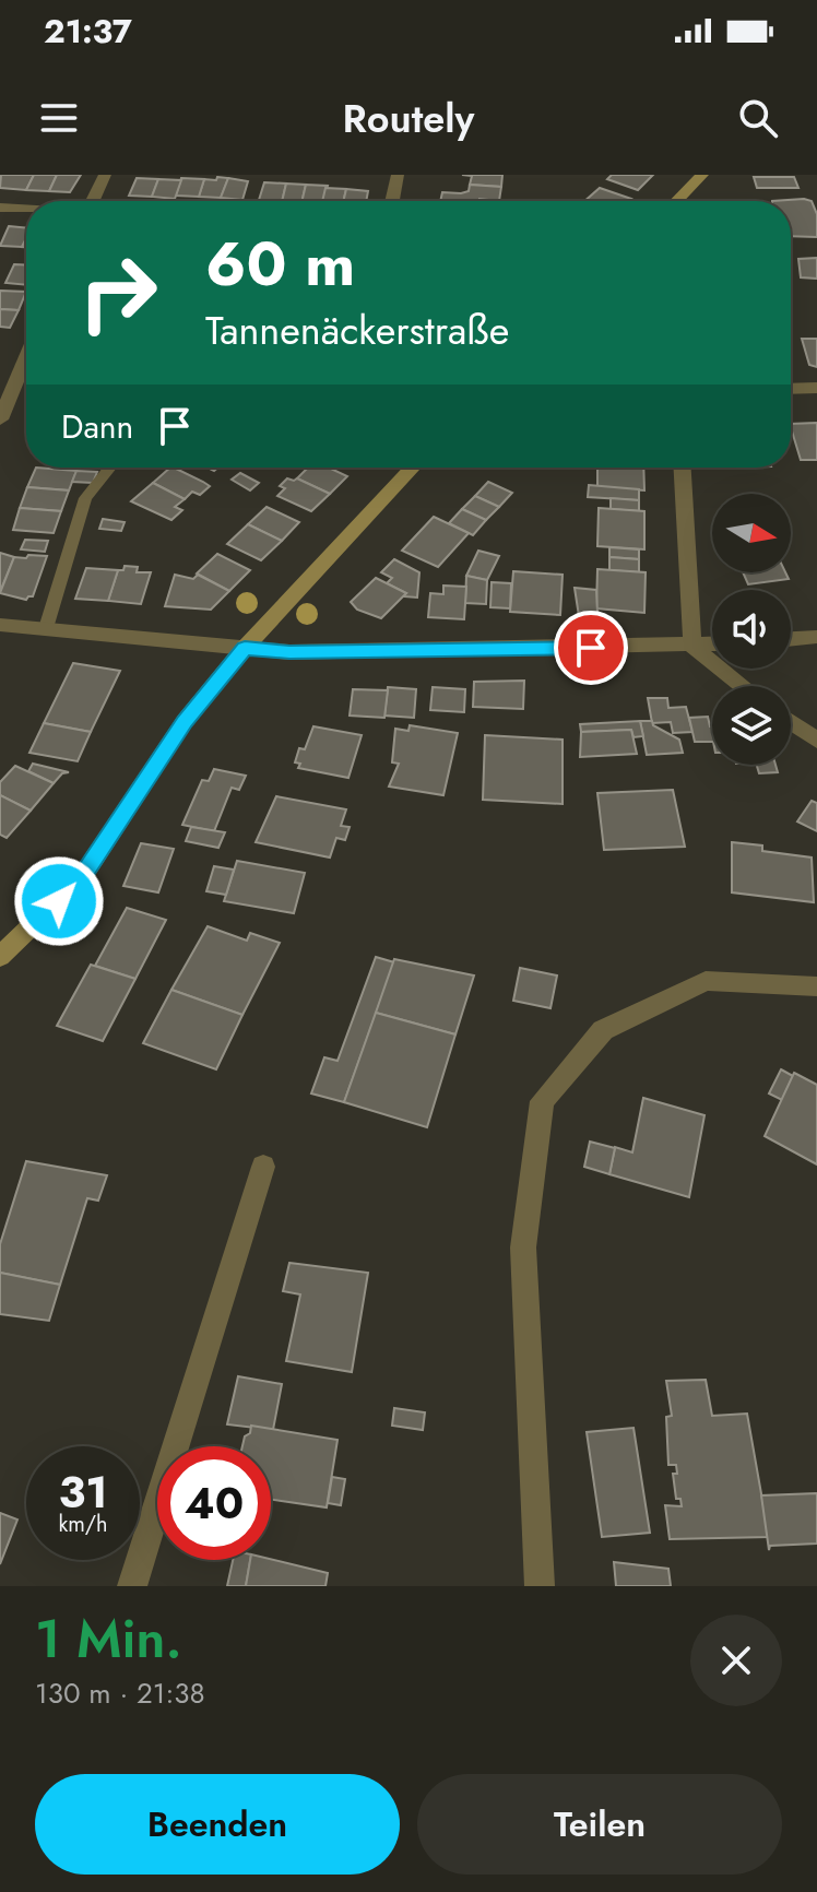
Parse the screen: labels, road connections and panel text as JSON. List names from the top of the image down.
{
  "north": "right",
  "page": {
    "status": "21:37",
    "header": "Routely",
    "turn": ["60 m", "Tannenäckerstraße"],
    "then": "Dann",
    "speed": "31 km/h",
    "limit": "40",
    "heading": ["1 Min.", "130 m · 21:38"],
    "buttons": ["Beenden", "Teilen"]
  }
}
